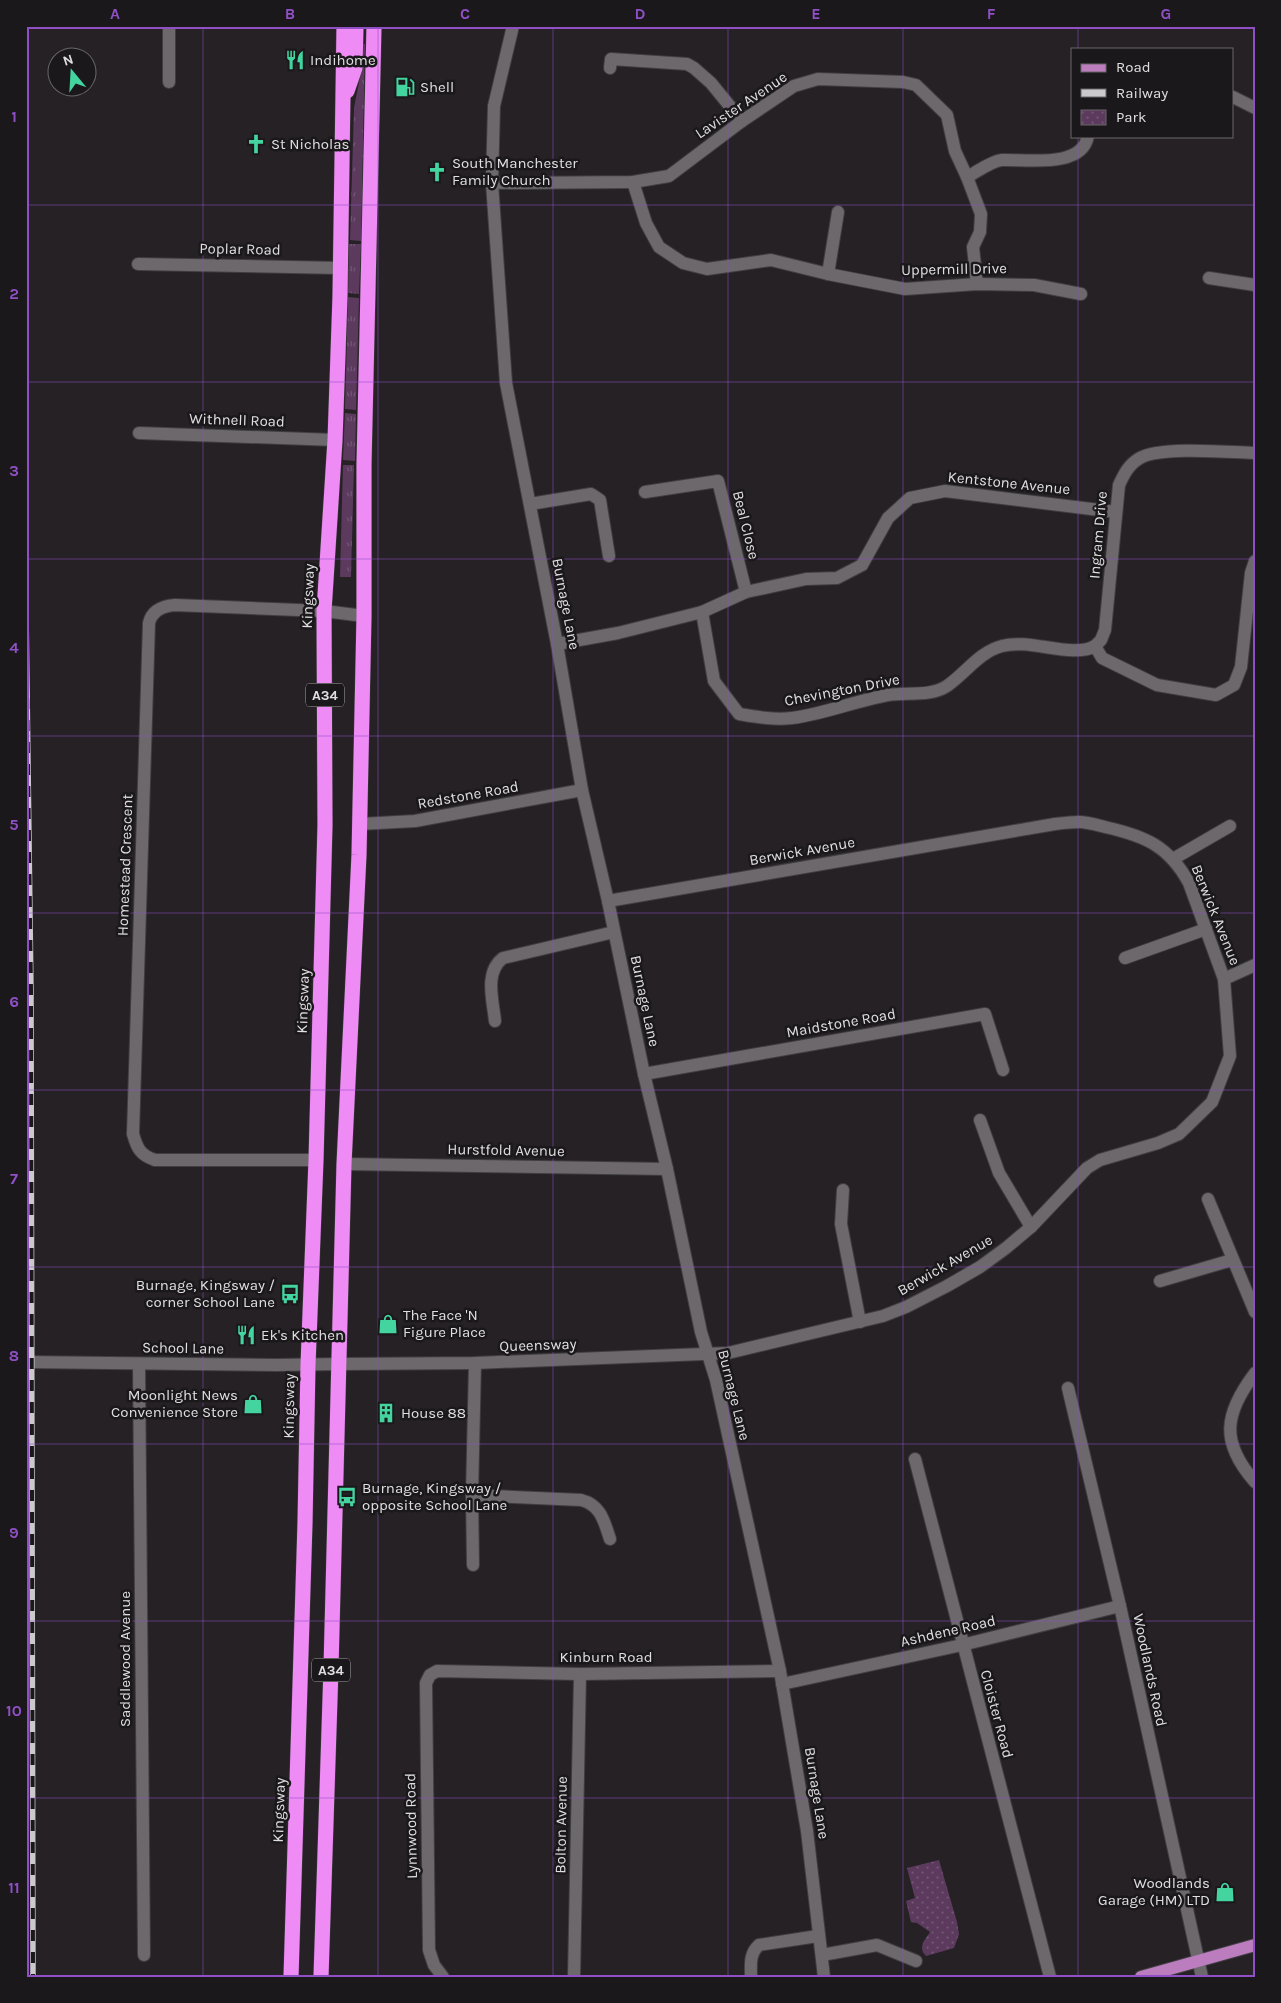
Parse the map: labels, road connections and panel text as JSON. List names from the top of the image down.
{
  "streets": {
    "highway": ["Kingsway", "A34"],
    "street": [
      "Lavister Avenue",
      "Poplar Road",
      "Uppermill Drive",
      "Withnell Road",
      "Kentstone Avenue",
      "Beal Close",
      "Ingram Drive",
      "Burnage Lane",
      "Chevington Drive",
      "Redstone Road",
      "Berwick Avenue",
      "Homestead Crescent",
      "Maidstone Road",
      "Hurstfold Avenue",
      "Queensway",
      "School Lane",
      "Ashdene Road",
      "Kinburn Road",
      "Saddlewood Avenue",
      "Woodlands Road",
      "Cloister Road",
      "Bolton Avenue",
      "Lynnwood Road"
    ]
  },
  "crossings": [
    ["Lavister Avenue", "Uppermill Drive"],
    ["Lavister Avenue", "Burnage Lane"],
    ["Poplar Road", "Kingsway"],
    ["Withnell Road", "Kingsway"],
    ["Kentstone Avenue", "Beal Close"],
    ["Kentstone Avenue", "Ingram Drive"],
    ["Kentstone Avenue", "Burnage Lane"],
    ["Kentstone Avenue", "Chevington Drive"],
    ["Ingram Drive", "Chevington Drive"],
    ["Kingsway", "Homestead Crescent"],
    ["Kingsway", "School Lane"],
    ["Burnage Lane", "Redstone Road"],
    ["Burnage Lane", "Berwick Avenue"],
    ["Burnage Lane", "Maidstone Road"],
    ["Burnage Lane", "Hurstfold Avenue"],
    ["Burnage Lane", "Queensway"],
    ["Burnage Lane", "Ashdene Road"],
    ["Burnage Lane", "Kinburn Road"],
    ["A34", "Redstone Road"],
    ["A34", "Homestead Crescent"],
    ["A34", "Hurstfold Avenue"],
    ["A34", "Queensway"],
    ["A34", "School Lane"],
    ["Berwick Avenue", "Queensway"],
    ["Queensway", "School Lane"],
    ["School Lane", "Saddlewood Avenue"],
    ["Ashdene Road", "Kinburn Road"],
    ["Ashdene Road", "Woodlands Road"],
    ["Ashdene Road", "Cloister Road"],
    ["Kinburn Road", "Bolton Avenue"],
    ["Kinburn Road", "Lynnwood Road"]
  ],
  "places": {
    "restaurant": ["Indihome", "Ek's Kitchen"],
    "fuel station": ["Shell"],
    "church": ["St Nicholas", "South Manchester Family Church"],
    "bus stop": ["Burnage, Kingsway / corner School Lane", "Burnage, Kingsway / opposite School Lane"],
    "shop": ["The Face 'N Figure Place", "Moonlight News Convenience Store", "Woodlands Garage (HM) LTD"],
    "building": ["House 88"]
  },
  "legend": ["Road", "Railway", "Park"],
  "north": "top",
  "grid": {
    "columns": [
      "A",
      "B",
      "C",
      "D",
      "E",
      "F",
      "G"
    ],
    "rows": [
      "1",
      "2",
      "3",
      "4",
      "5",
      "6",
      "7",
      "8",
      "9",
      "10",
      "11"
    ]
  }
}
